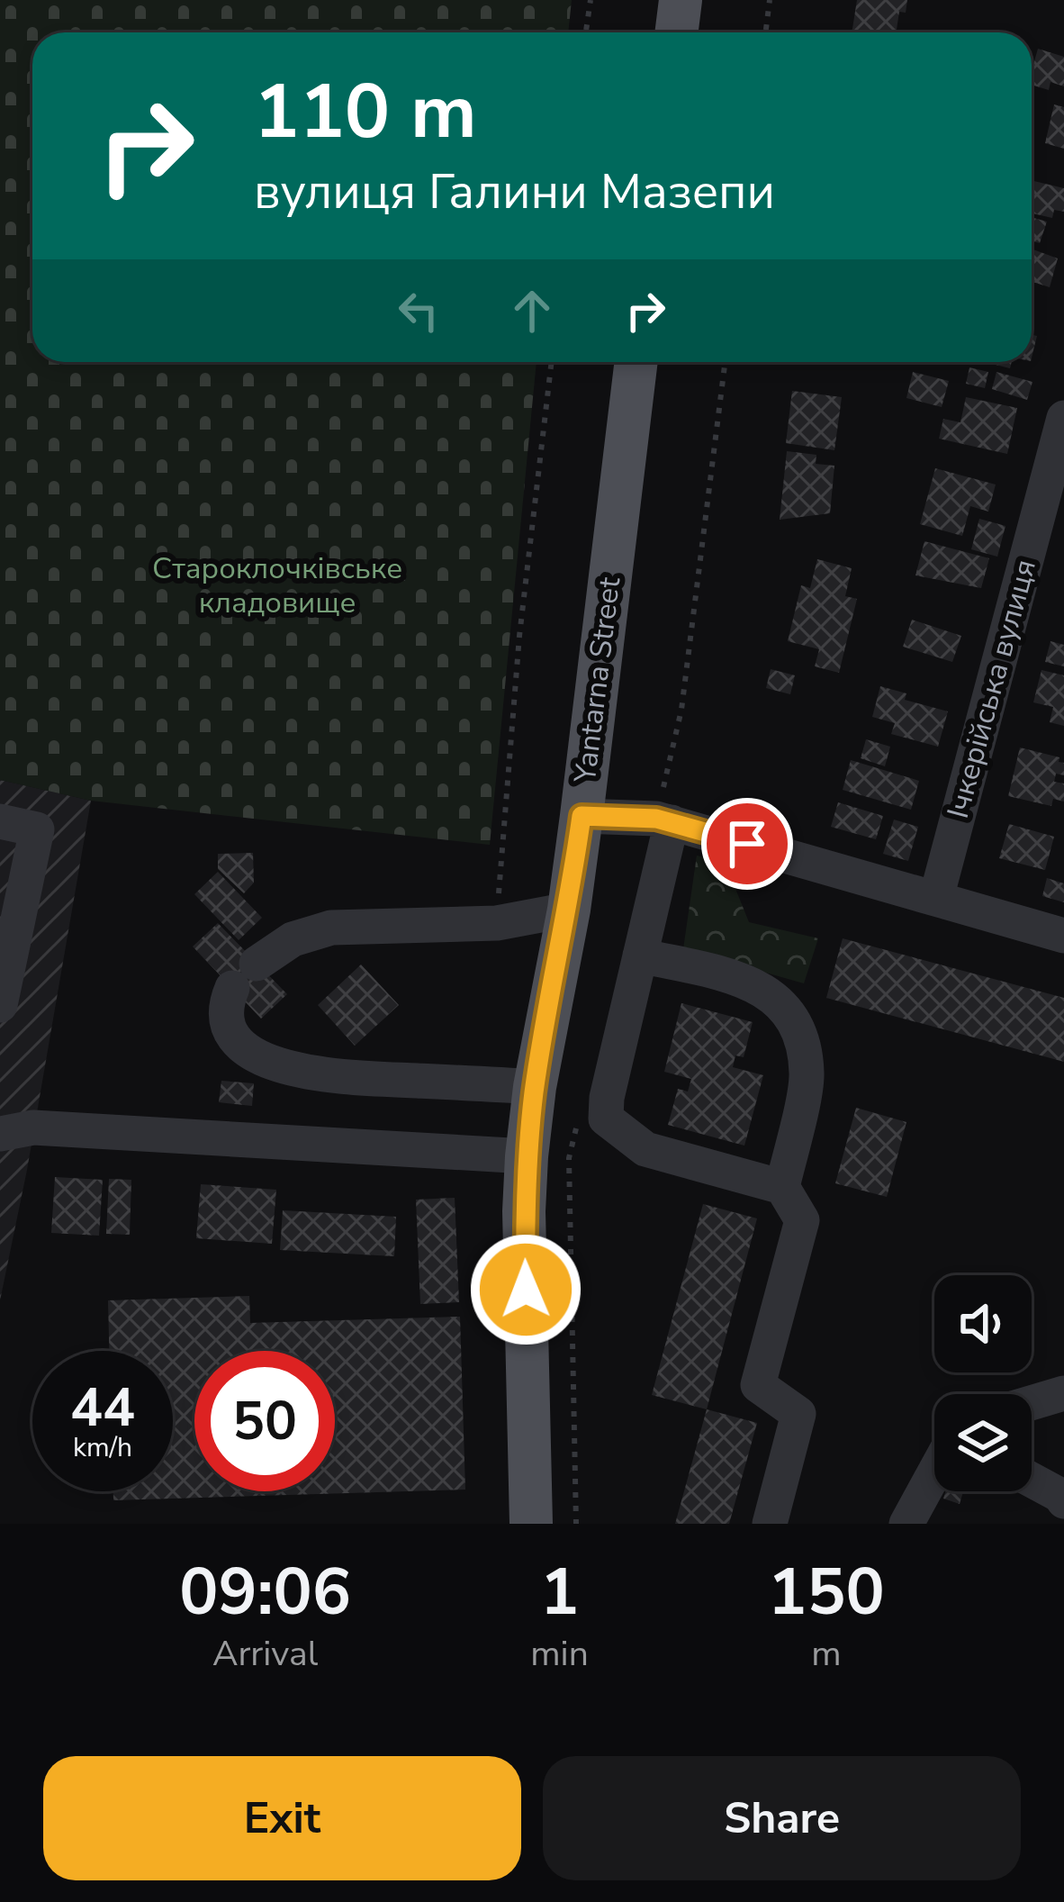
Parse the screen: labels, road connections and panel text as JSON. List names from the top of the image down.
{
  "streets": {
    "main road": ["Yantarna Street"],
    "street": ["Ічкерійська вулиця"]
  },
  "parks": ["Староклочківське кладовище"],
  "page": {
    "turn": ["110 m", "вулиця Галини Мазепи"],
    "speed": "44 km/h",
    "limit": "50",
    "eta": [
      "09:06",
      "Arrival",
      "1",
      "min",
      "150",
      "m"
    ],
    "buttons": ["Exit", "Share"]
  }
}
